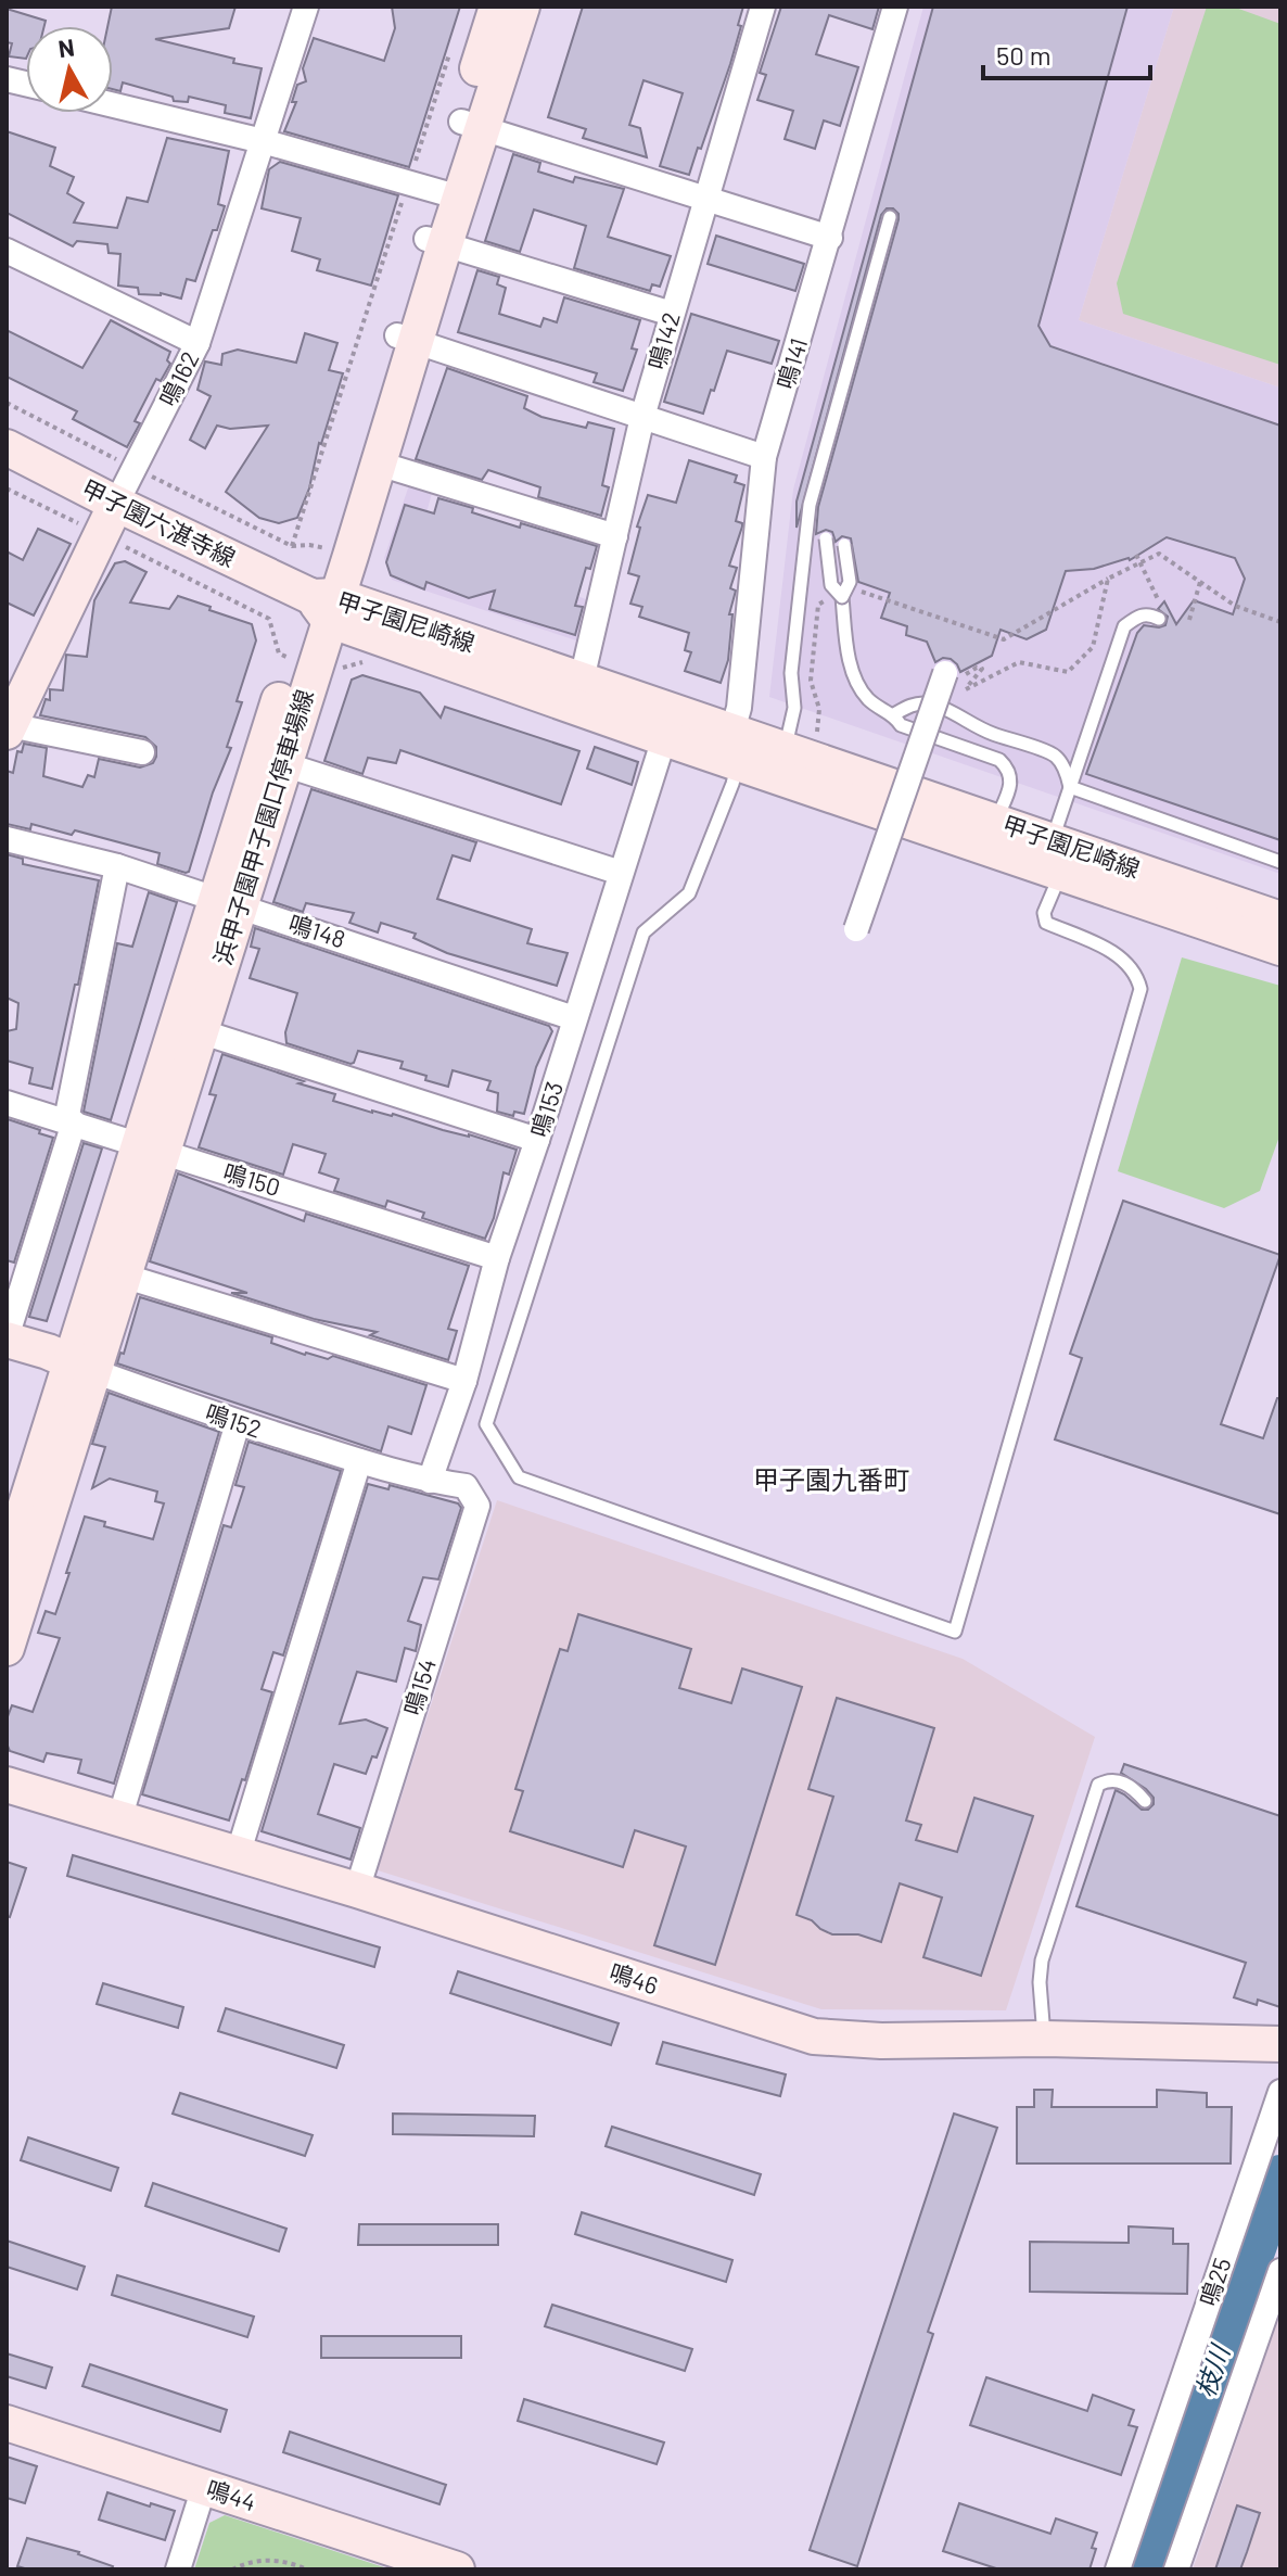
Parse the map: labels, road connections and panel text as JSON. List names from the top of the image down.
{
  "streets": {
    "main road": [
      "鳴162",
      "甲子園六湛寺線",
      "甲子園尼崎線",
      "浜甲子園甲子園口停車場線",
      "鳴152",
      "鳴46",
      "鳴44"
    ],
    "street": [
      "鳴142",
      "鳴141",
      "鳴148",
      "鳴153",
      "鳴150",
      "鳴154",
      "鳴25"
    ]
  },
  "crossings": [
    ["鳴142", "甲子園尼崎線"],
    ["鳴141", "甲子園尼崎線"],
    ["鳴162", "甲子園六湛寺線"],
    ["甲子園六湛寺線", "甲子園尼崎線"],
    ["甲子園六湛寺線", "浜甲子園甲子園口停車場線"],
    ["甲子園尼崎線", "浜甲子園甲子園口停車場線"],
    ["甲子園尼崎線", "鳴153"],
    ["浜甲子園甲子園口停車場線", "鳴148"],
    ["浜甲子園甲子園口停車場線", "鳴150"],
    ["浜甲子園甲子園口停車場線", "鳴152"],
    ["鳴148", "鳴153"],
    ["鳴153", "鳴150"],
    ["鳴153", "鳴152"],
    ["鳴152", "鳴154"],
    ["鳴154", "鳴46"]
  ],
  "districts": ["甲子園九番町"],
  "water": ["枝川"],
  "scale_bar": "50 m",
  "north": "top"
}
